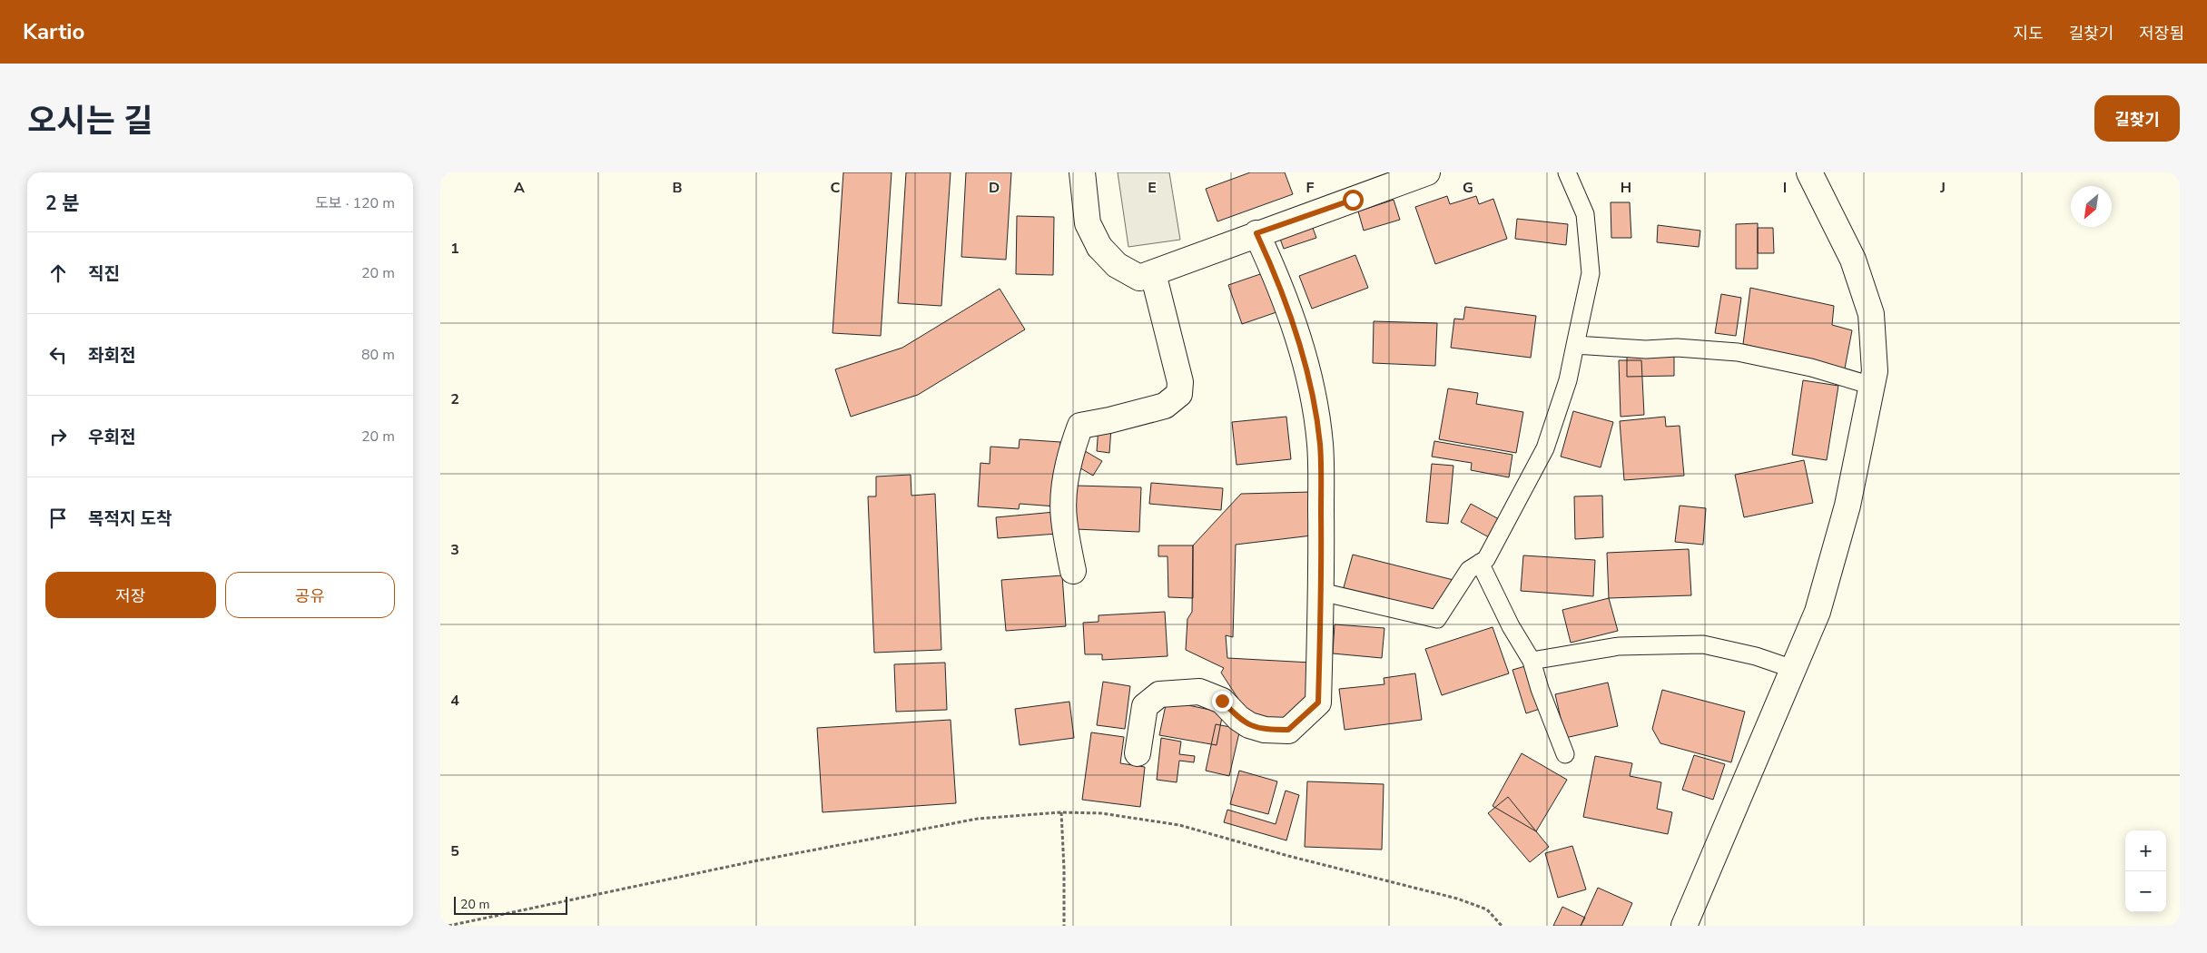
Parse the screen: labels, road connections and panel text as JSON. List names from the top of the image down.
{
  "scale_bar": "20 m",
  "north": "bottom left",
  "page": {
    "header": "Kartio",
    "nav": ["지도", "길찾기", "저장됨"],
    "title": "오시는 길",
    "buttons": [
      "길찾기",
      ["저장", "공유"]
    ],
    "heading": ["2 분", "도보 · 120 m"],
    "list": [
      ["직진", "20 m"],
      ["좌회전", "80 m"],
      ["우회전", "20 m"],
      "목적지 도착"
    ],
    "map_buttons": ["+", "−"],
    "scale": "20 m"
  },
  "grid": {
    "columns": [
      "A",
      "B",
      "C",
      "D",
      "E",
      "F",
      "G",
      "H",
      "I",
      "J"
    ],
    "rows": [
      "1",
      "2",
      "3",
      "4",
      "5"
    ]
  }
}
